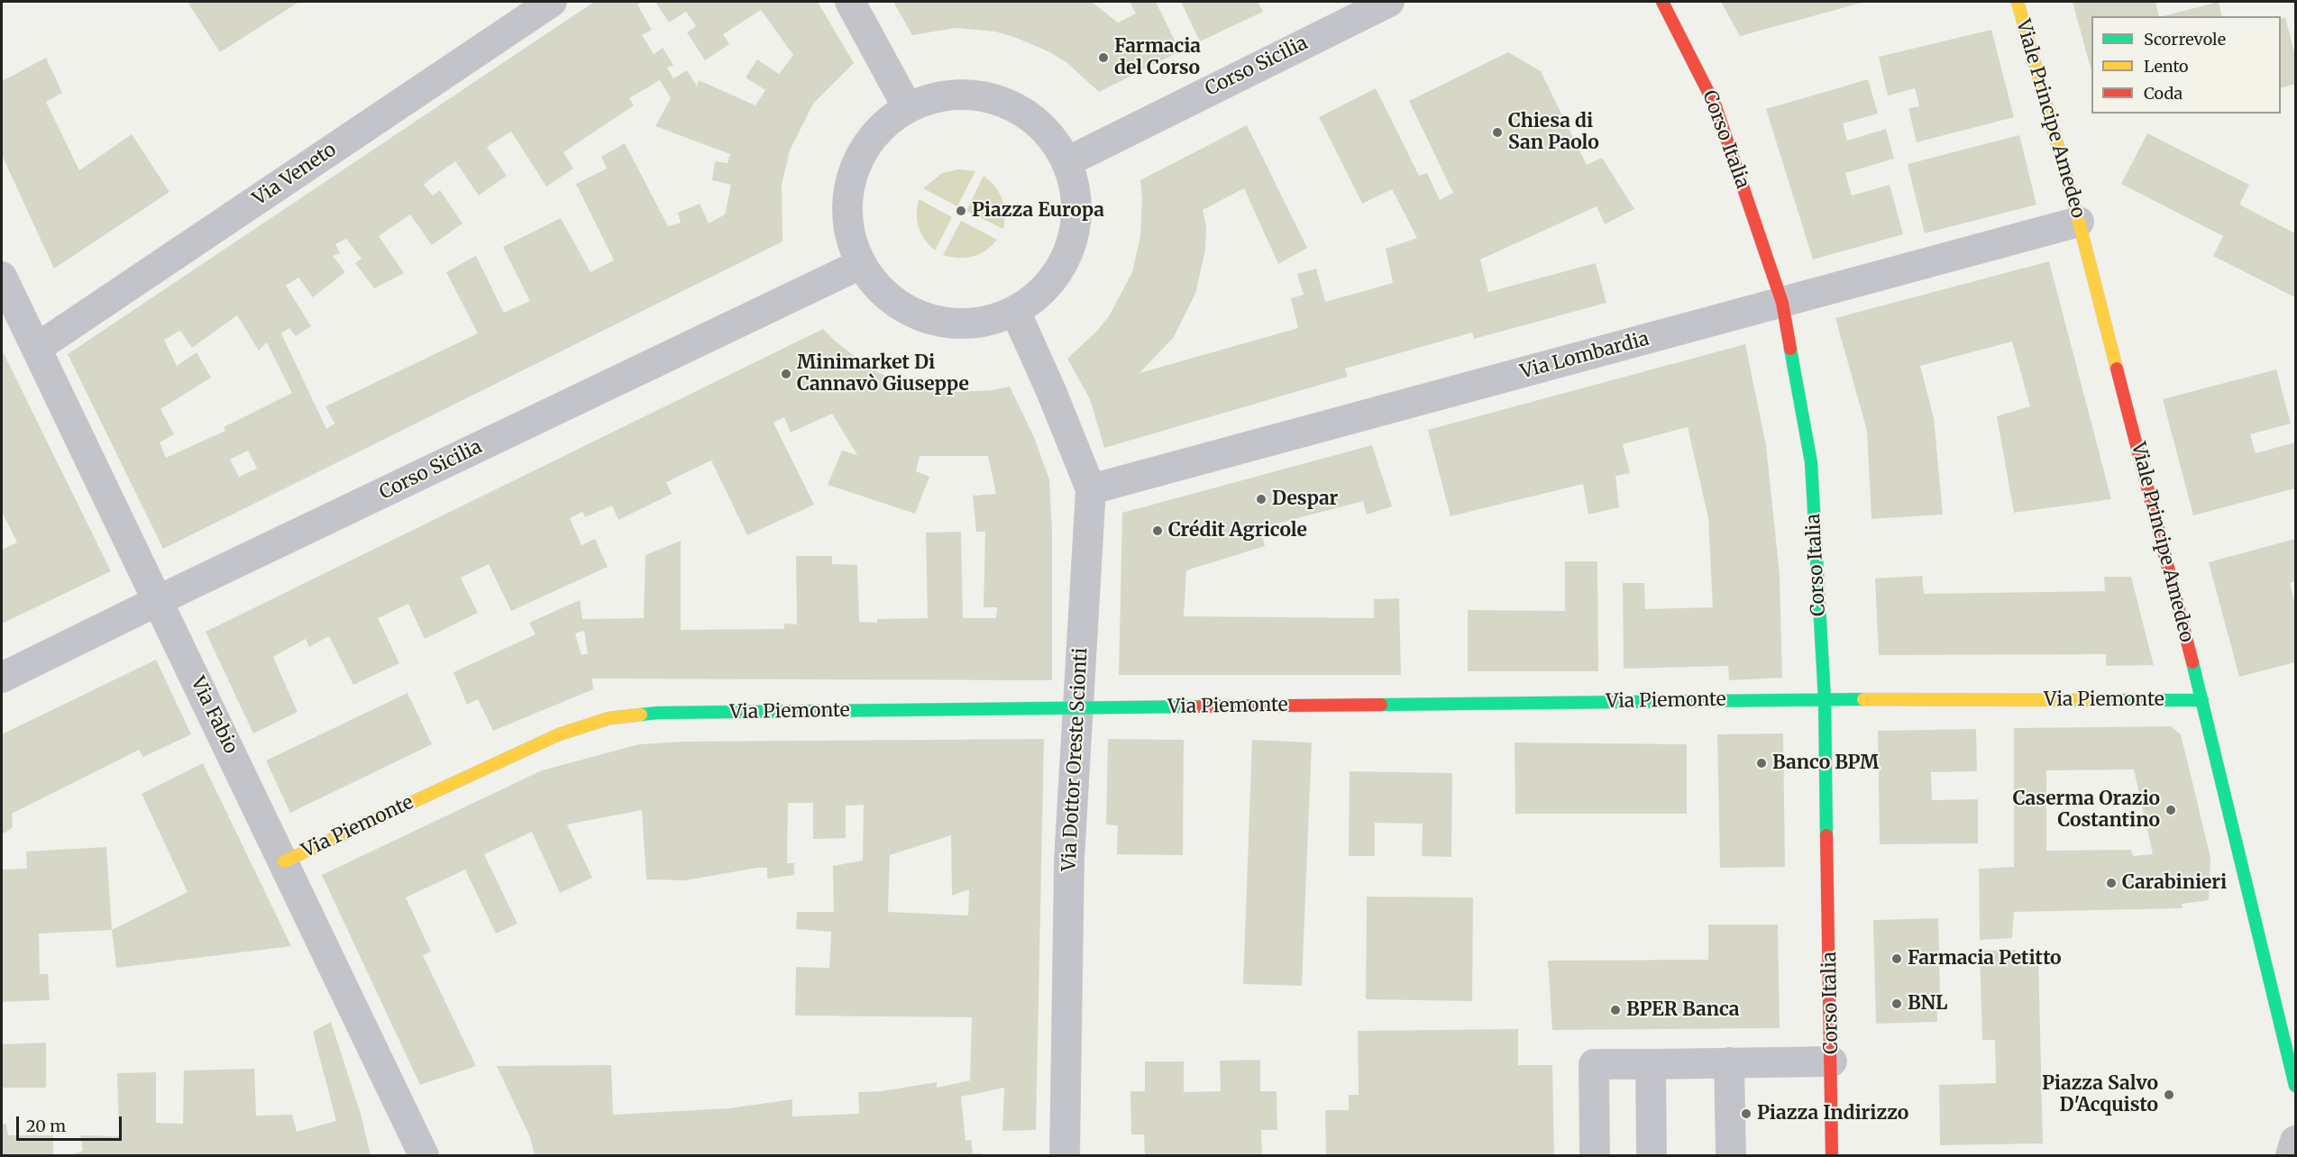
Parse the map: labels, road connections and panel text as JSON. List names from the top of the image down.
{
  "streets": {
    "street": [
      "Corso Sicilia",
      "Viale Principe Amedeo",
      "Corso Italia",
      "Via Veneto",
      "Via Lombardia",
      "Via Piemonte",
      "Via Fabio",
      "Via Dottor Oreste Scionti"
    ]
  },
  "crossings": [
    ["Corso Sicilia", "Via Fabio"],
    ["Viale Principe Amedeo", "Via Lombardia"],
    ["Viale Principe Amedeo", "Via Piemonte"],
    ["Corso Italia", "Via Lombardia"],
    ["Corso Italia", "Via Piemonte"],
    ["Via Veneto", "Via Fabio"],
    ["Via Lombardia", "Via Dottor Oreste Scionti"],
    ["Via Piemonte", "Via Fabio"],
    ["Via Piemonte", "Via Dottor Oreste Scionti"]
  ],
  "places": [
    "Farmacia del Corso",
    "Chiesa di San Paolo",
    "Piazza Europa",
    "Minimarket Di Cannavò Giuseppe",
    "Despar",
    "Crédit Agricole",
    "Banco BPM",
    "Caserma Orazio Costantino",
    "Carabinieri",
    "Farmacia Petitto",
    "BNL",
    "BPER Banca",
    "Piazza Salvo D'Acquisto",
    "Piazza Indirizzo"
  ],
  "legend": ["Scorrevole", "Lento", "Coda"],
  "scale_bar": "20 m"
}
